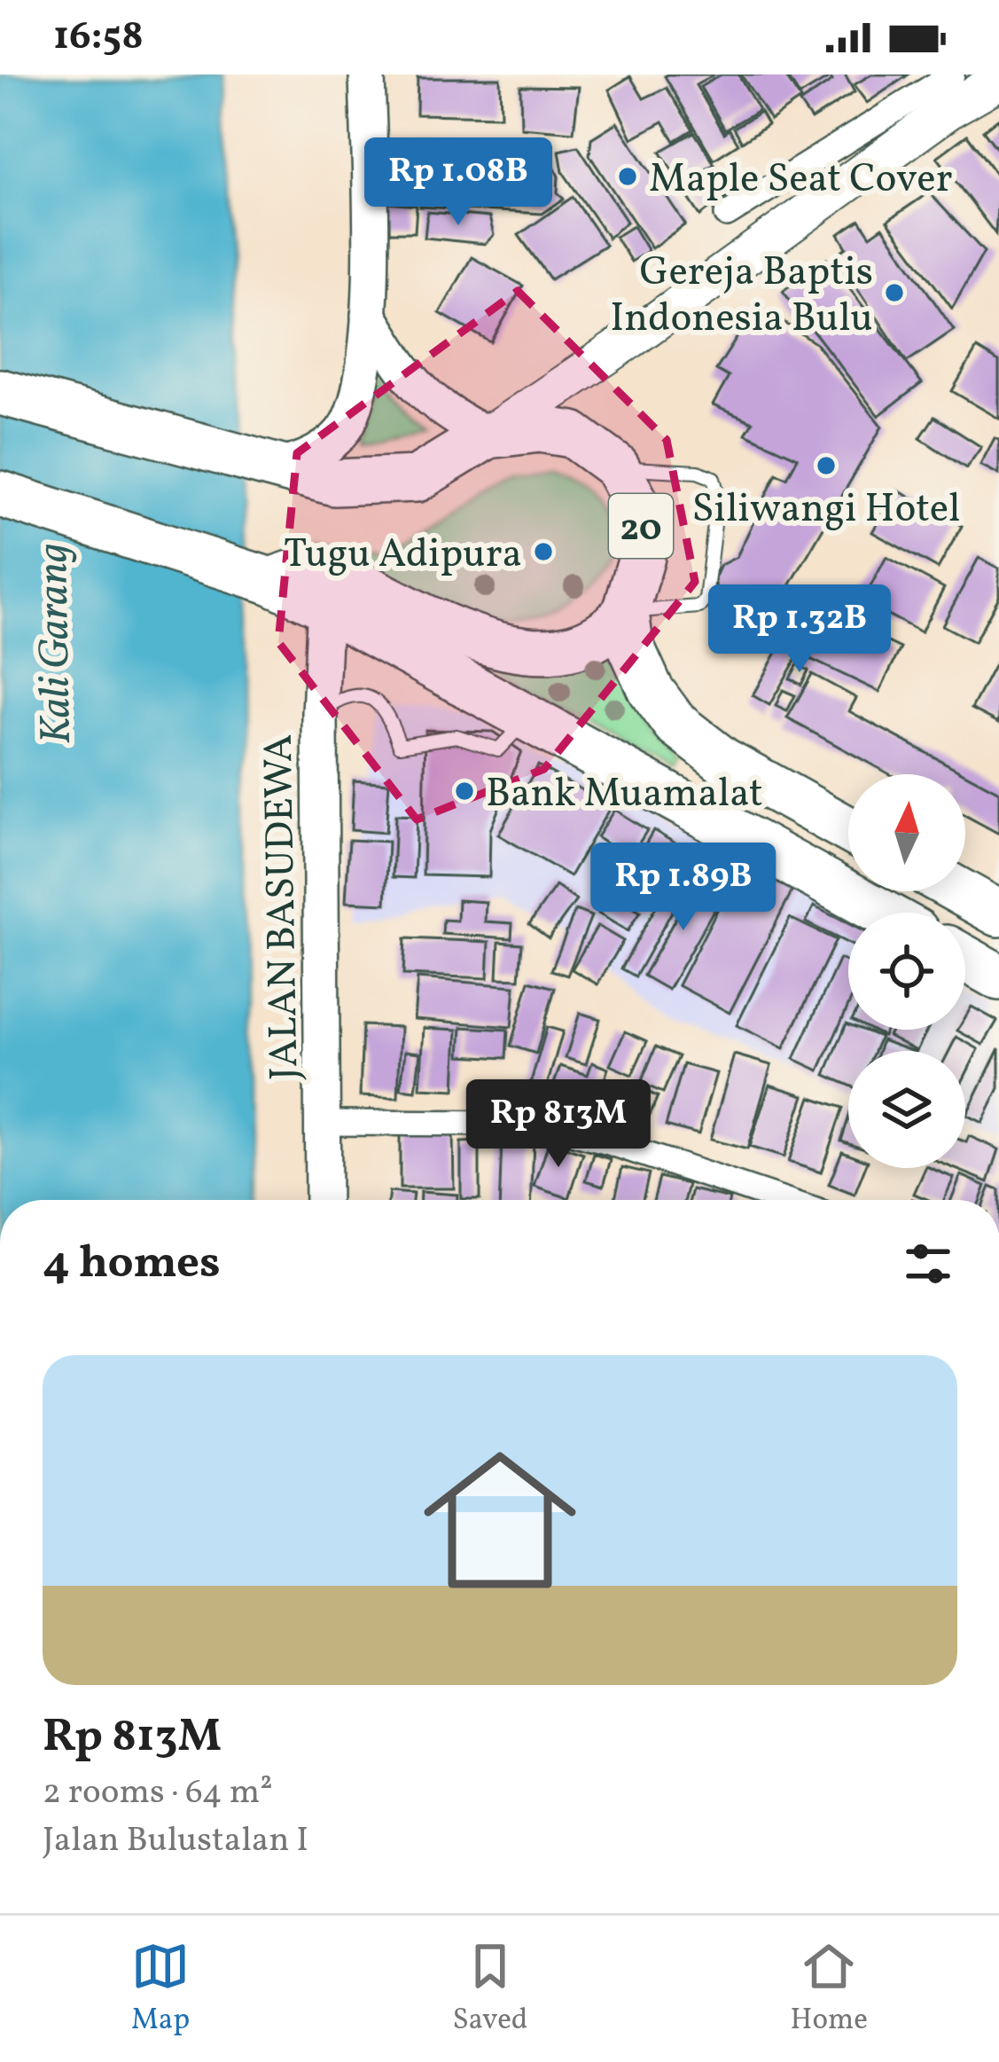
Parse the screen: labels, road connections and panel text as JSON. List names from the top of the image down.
{
  "streets": {
    "highway": ["20"],
    "street": ["JALAN BASUDEWA"]
  },
  "crossings": [
    ["20", "JALAN BASUDEWA"]
  ],
  "water": ["Kali Garang"],
  "places": [
    "Maple Seat Cover",
    "Gereja Baptis Indonesia Bulu",
    "Siliwangi Hotel",
    "Tugu Adipura",
    "Bank Muamalat"
  ],
  "north": "top",
  "page": {
    "status": "16:58",
    "price": [
      "Rp 1.08B",
      "Rp 1.32B",
      "Rp 1.89B",
      "Rp 813M"
    ],
    "heading": "4 homes",
    "list": [
      {
        "name": "Rp 813M",
        "note": "2 rooms · 64 m² · Jalan Bulustalan I"
      }
    ],
    "tabs": ["Map", "Saved", "Home"]
  }
}
